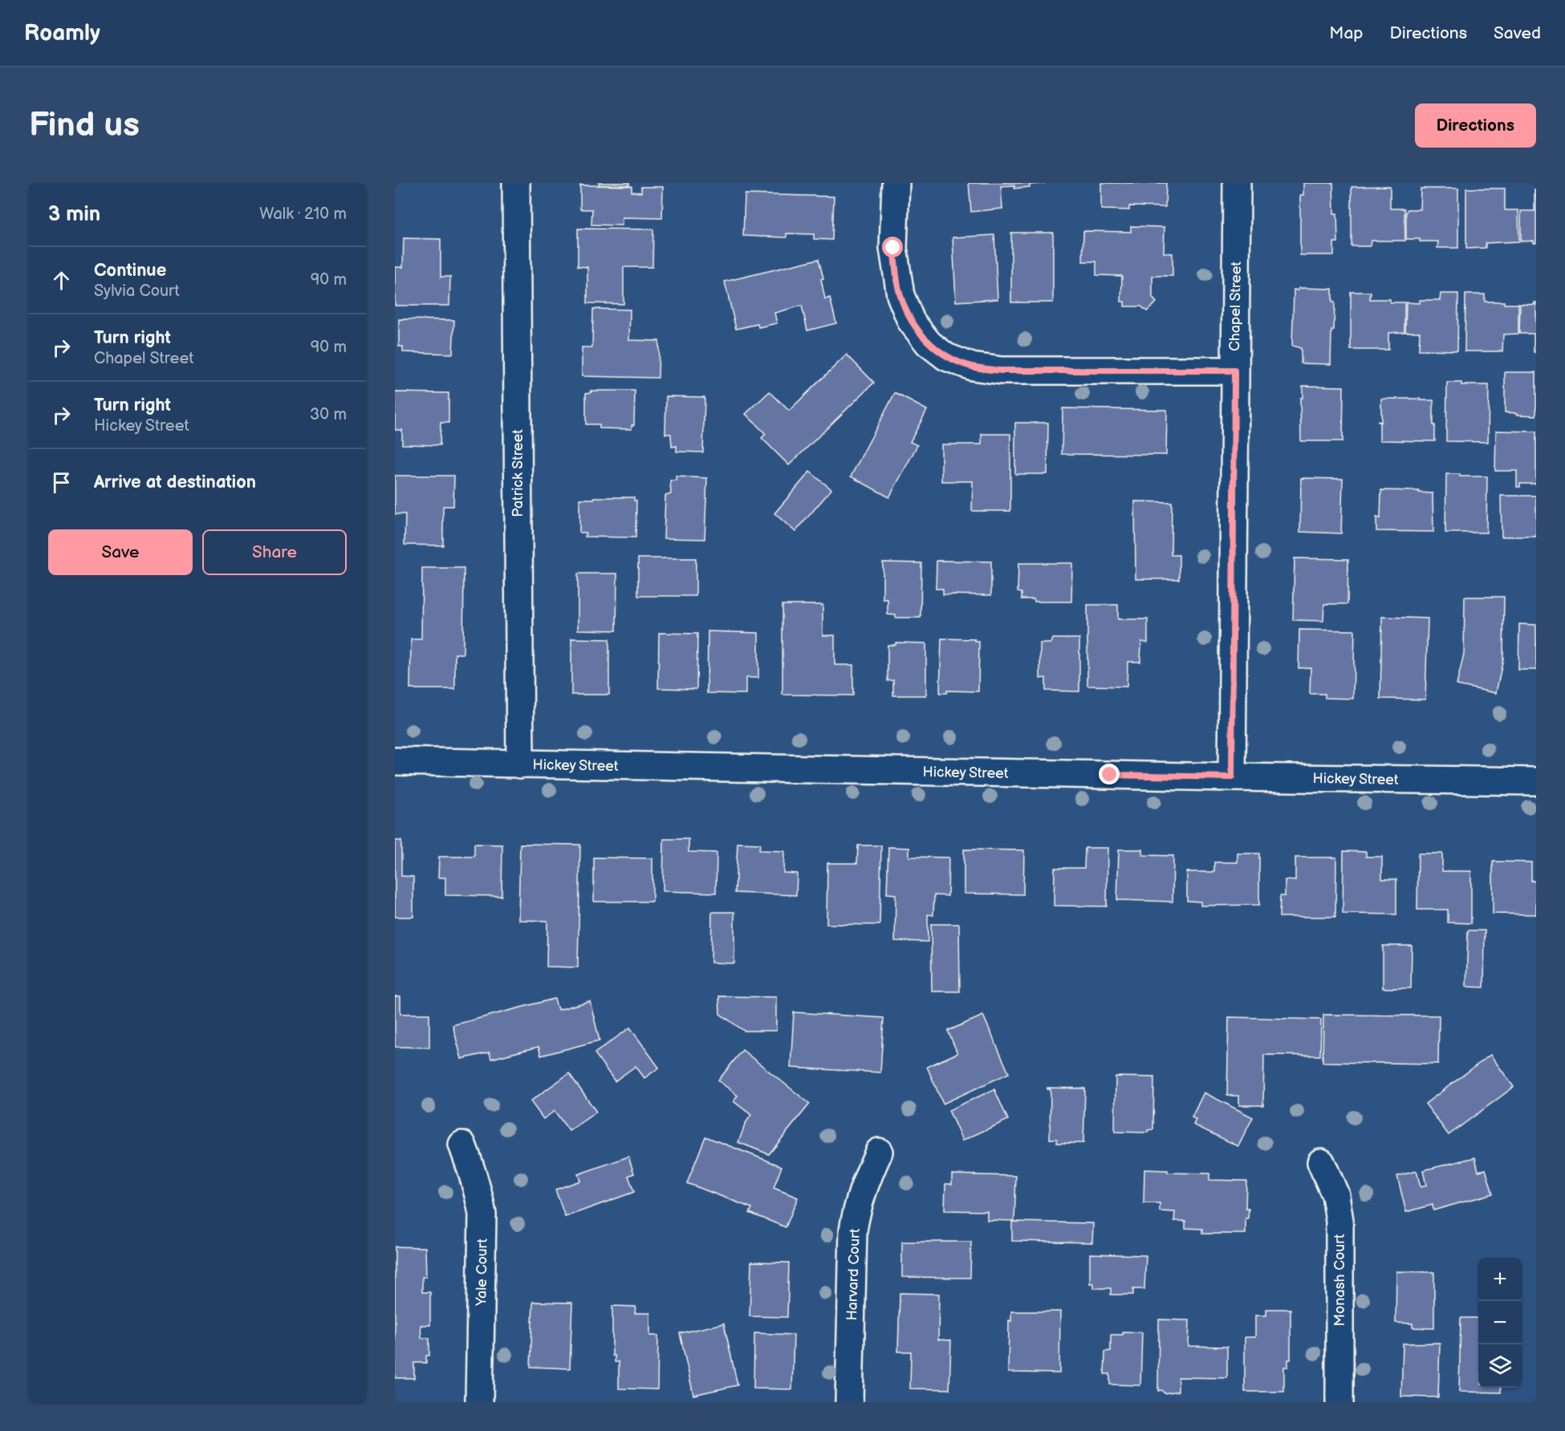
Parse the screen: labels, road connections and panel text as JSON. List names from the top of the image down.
{
  "streets": {
    "street": [
      "Chapel Street",
      "Patrick Street",
      "Hickey Street",
      "Yale Court",
      "Harvard Court",
      "Monash Court"
    ]
  },
  "crossings": [
    ["Chapel Street", "Hickey Street"],
    ["Patrick Street", "Hickey Street"]
  ],
  "page": {
    "header": "Roamly",
    "nav": ["Map", "Directions", "Saved"],
    "buttons": [
      "Directions",
      ["Save", "Share"]
    ],
    "title": "Find us",
    "heading": ["3 min", "Walk · 210 m"],
    "list": [
      ["Continue", "Sylvia Court", "90 m"],
      ["Turn right", "Chapel Street", "90 m"],
      ["Turn right", "Hickey Street", "30 m"],
      "Arrive at destination"
    ],
    "map_buttons": ["+", "−"]
  }
}
